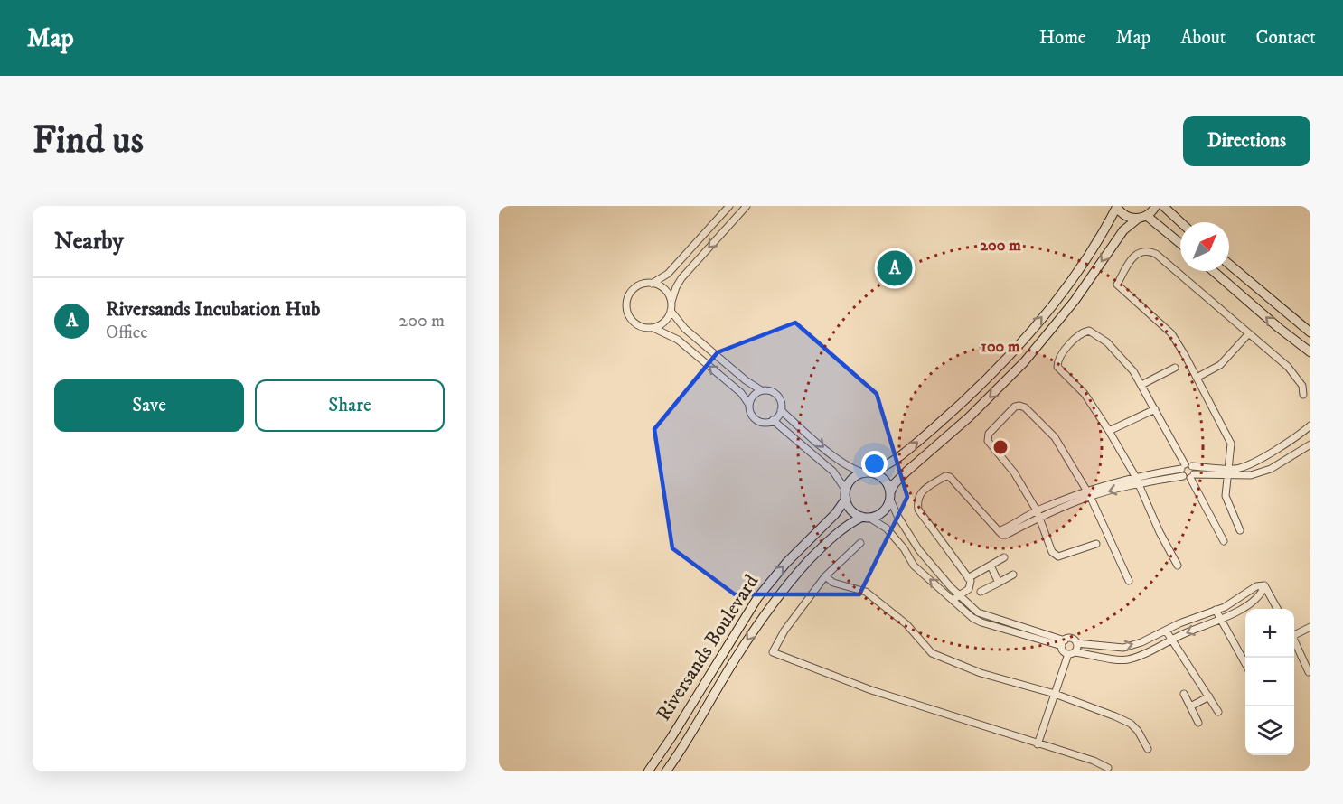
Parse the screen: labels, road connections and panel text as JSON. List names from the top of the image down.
{
  "streets": {
    "street": ["Riversands Boulevard"]
  },
  "north": "top right",
  "page": {
    "header": "Map",
    "nav": [
      "Home",
      "Map",
      "About",
      "Contact"
    ],
    "buttons": [
      "Directions",
      ["Save", "Share"]
    ],
    "title": "Find us",
    "heading": "Nearby",
    "pins": "A",
    "list": [
      {
        "mark": "A",
        "name": "Riversands Incubation Hub",
        "note": "Office",
        "value": "200 m"
      }
    ],
    "map_buttons": ["+", "−"]
  },
  "rings": ["200 m", "100 m"]
}
